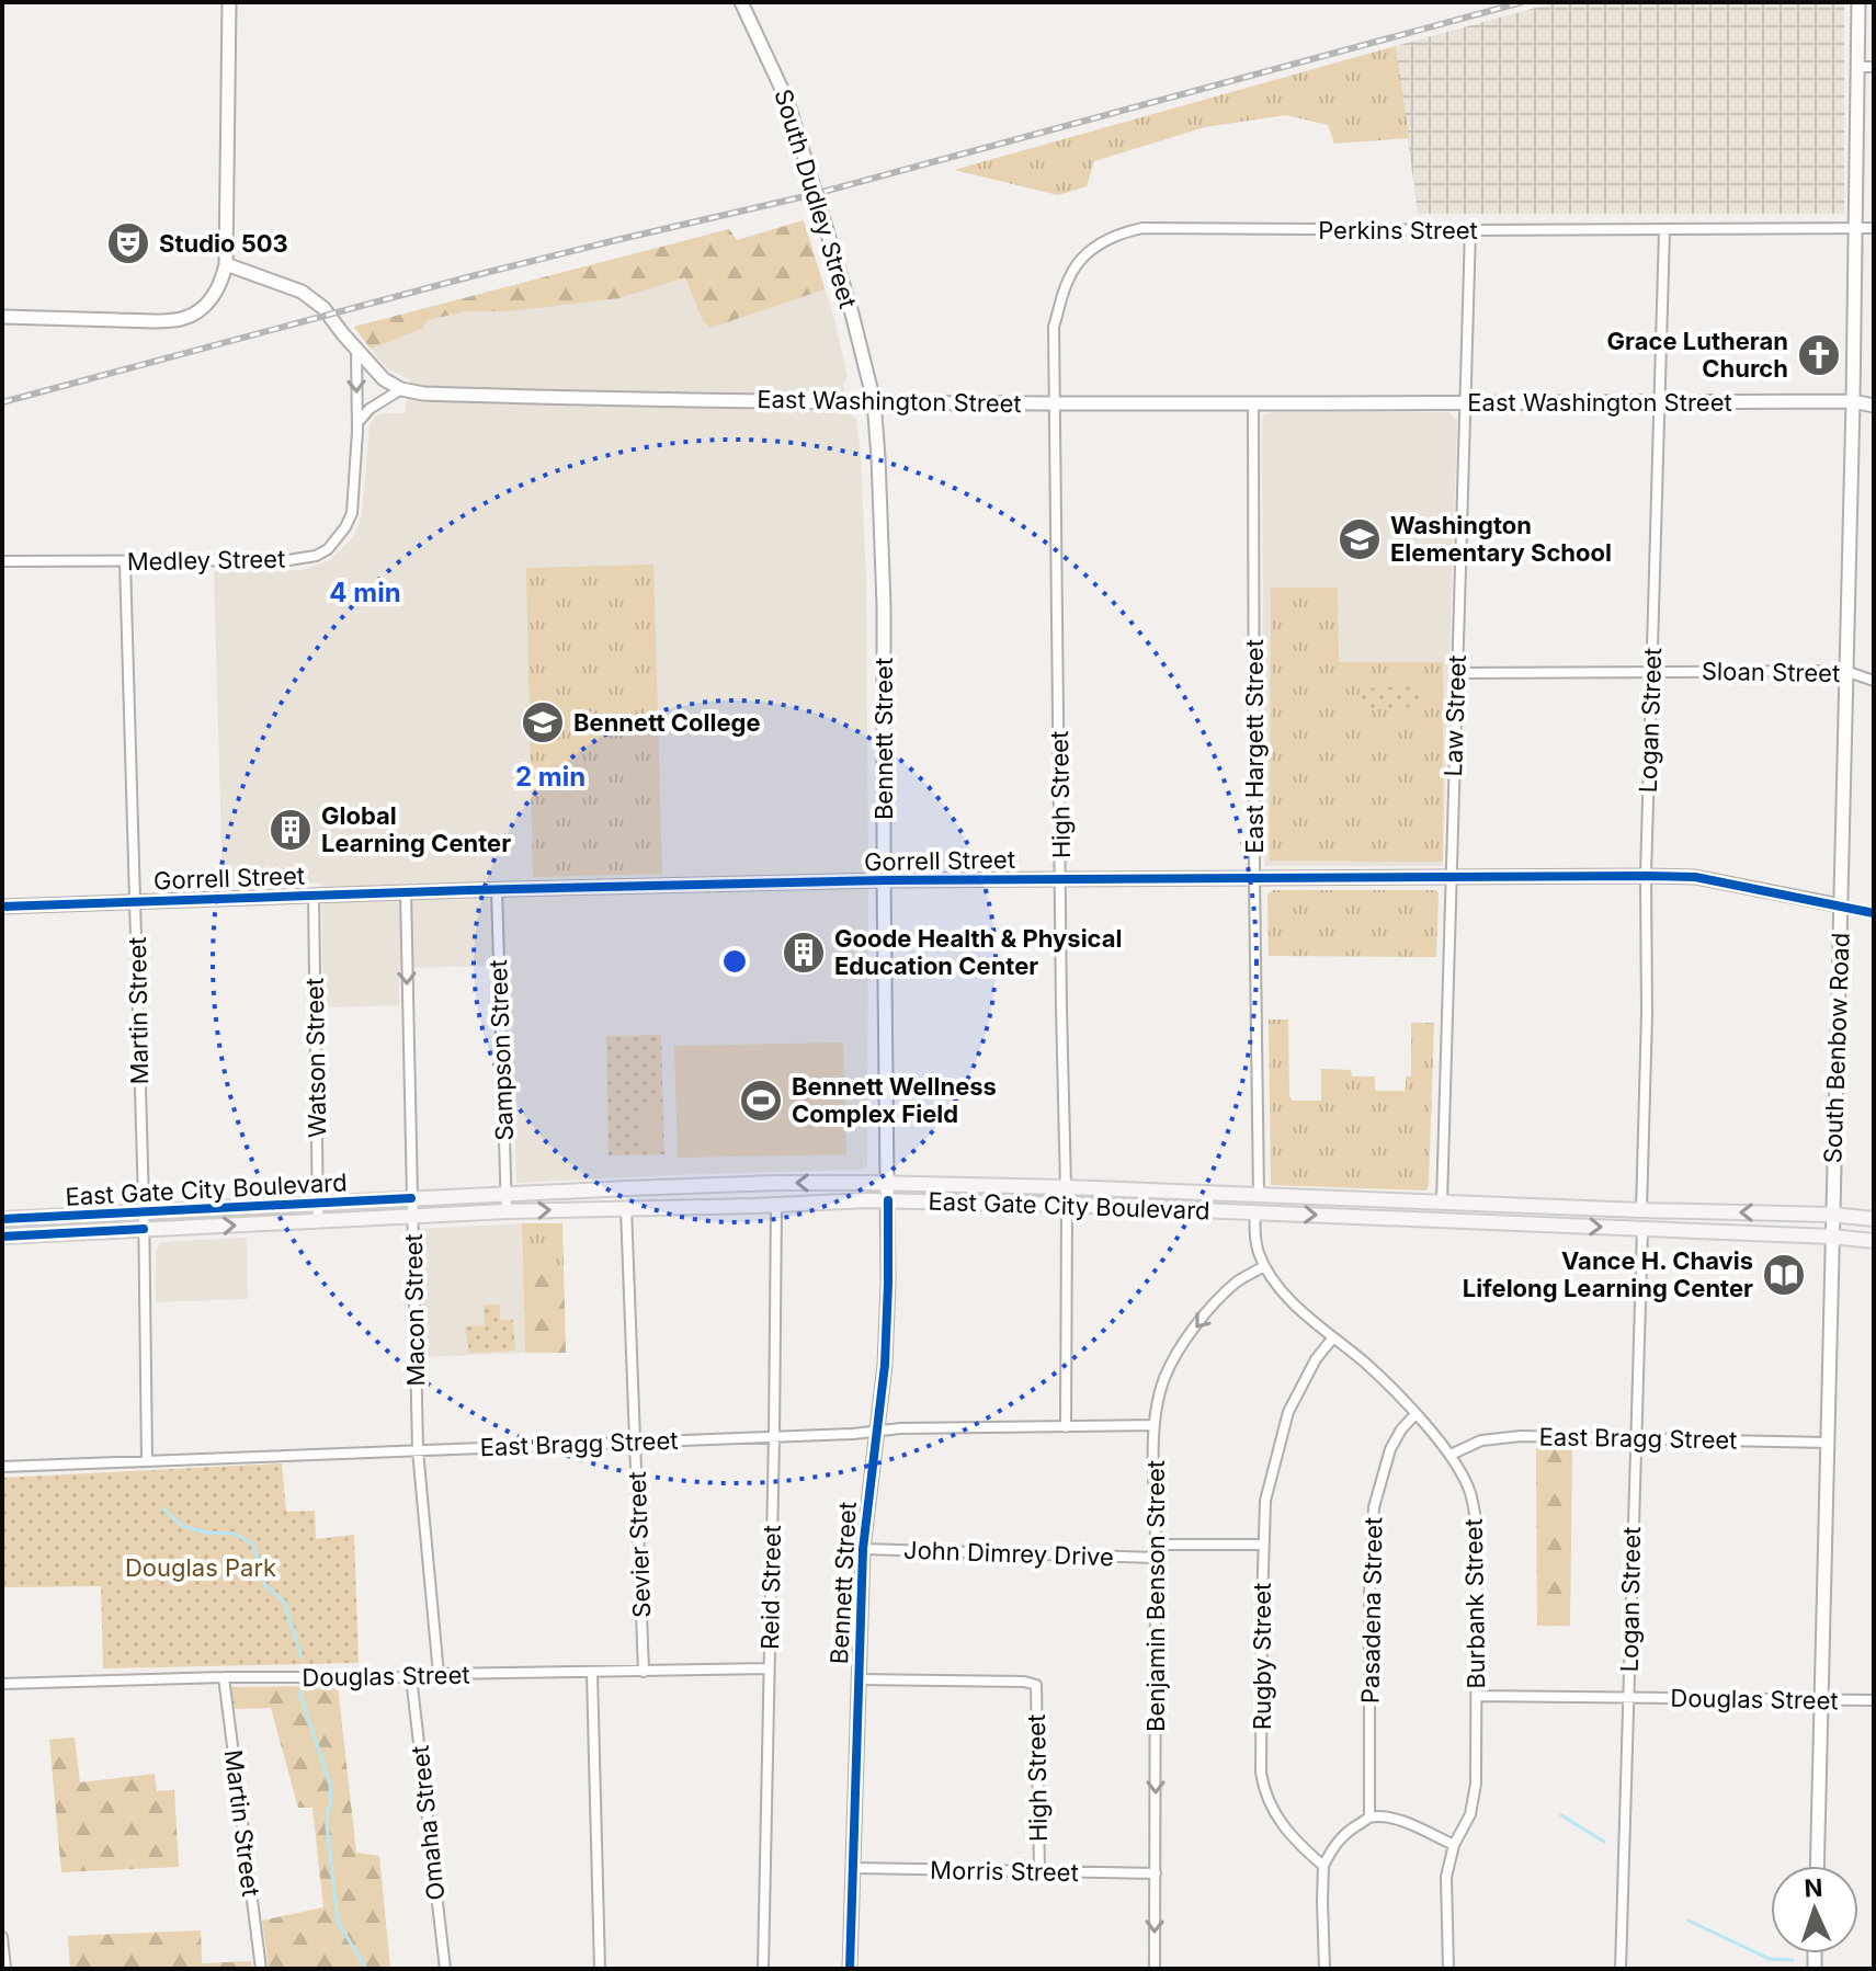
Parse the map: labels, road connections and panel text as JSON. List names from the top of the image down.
{
  "streets": {
    "main road": ["East Gate City Boulevard"],
    "street": [
      "South Dudley Street",
      "Perkins Street",
      "East Washington Street",
      "Medley Street",
      "Sloan Street",
      "Law Street",
      "Logan Street",
      "Bennett Street",
      "East Hargett Street",
      "High Street",
      "Gorrell Street",
      "Martin Street",
      "South Benbow Road",
      "Sampson Street",
      "Watson Street",
      "Macon Street",
      "East Bragg Street",
      "Sevier Street",
      "John Dimrey Drive",
      "Reid Street",
      "Benjamin Benson Street",
      "Burbank Street",
      "Pasadena Street",
      "Rugby Street",
      "Douglas Street",
      "Omaha Street",
      "Morris Street"
    ]
  },
  "crossings": [
    ["South Dudley Street", "East Washington Street"],
    ["South Dudley Street", "Bennett Street"],
    ["Perkins Street", "East Washington Street"],
    ["Perkins Street", "Law Street"],
    ["Perkins Street", "Logan Street"],
    ["Perkins Street", "High Street"],
    ["Perkins Street", "South Benbow Road"],
    ["East Washington Street", "Law Street"],
    ["East Washington Street", "Logan Street"],
    ["East Washington Street", "Bennett Street"],
    ["East Washington Street", "East Hargett Street"],
    ["East Washington Street", "High Street"],
    ["East Washington Street", "South Benbow Road"],
    ["Medley Street", "Martin Street"],
    ["Sloan Street", "Law Street"],
    ["Sloan Street", "Logan Street"],
    ["Sloan Street", "South Benbow Road"],
    ["Law Street", "Gorrell Street"],
    ["Law Street", "East Gate City Boulevard"],
    ["Logan Street", "Gorrell Street"],
    ["Logan Street", "East Gate City Boulevard"],
    ["Logan Street", "East Bragg Street"],
    ["Logan Street", "Douglas Street"],
    ["Bennett Street", "High Street"],
    ["Bennett Street", "Gorrell Street"],
    ["Bennett Street", "East Gate City Boulevard"],
    ["Bennett Street", "East Bragg Street"],
    ["Bennett Street", "John Dimrey Drive"],
    ["Bennett Street", "Morris Street"],
    ["East Hargett Street", "Gorrell Street"],
    ["East Hargett Street", "East Gate City Boulevard"],
    ["High Street", "Gorrell Street"],
    ["High Street", "East Gate City Boulevard"],
    ["High Street", "Morris Street"],
    ["Gorrell Street", "Martin Street"],
    ["Gorrell Street", "South Benbow Road"],
    ["Gorrell Street", "Sampson Street"],
    ["Gorrell Street", "Watson Street"],
    ["Gorrell Street", "Macon Street"],
    ["Martin Street", "East Gate City Boulevard"],
    ["Martin Street", "East Bragg Street"],
    ["Martin Street", "Douglas Street"],
    ["South Benbow Road", "East Gate City Boulevard"],
    ["South Benbow Road", "East Bragg Street"],
    ["South Benbow Road", "Douglas Street"],
    ["Sampson Street", "East Gate City Boulevard"],
    ["Watson Street", "East Gate City Boulevard"],
    ["East Gate City Boulevard", "Macon Street"],
    ["East Gate City Boulevard", "Sevier Street"],
    ["East Gate City Boulevard", "Reid Street"],
    ["East Gate City Boulevard", "Burbank Street"],
    ["Macon Street", "East Bragg Street"],
    ["Macon Street", "Douglas Street"],
    ["East Bragg Street", "Sevier Street"],
    ["East Bragg Street", "Reid Street"],
    ["East Bragg Street", "Benjamin Benson Street"],
    ["East Bragg Street", "Burbank Street"],
    ["Sevier Street", "Douglas Street"],
    ["John Dimrey Drive", "Benjamin Benson Street"],
    ["Reid Street", "Douglas Street"],
    ["Benjamin Benson Street", "Burbank Street"],
    ["Benjamin Benson Street", "Morris Street"],
    ["Burbank Street", "Pasadena Street"],
    ["Burbank Street", "Rugby Street"],
    ["Burbank Street", "Douglas Street"],
    ["Douglas Street", "Omaha Street"]
  ],
  "one_way": ["Macon Street", "Benjamin Benson Street"],
  "parks": ["Douglas Park"],
  "places": {
    "theatre": ["Studio 503"],
    "church": ["Grace Lutheran Church"],
    "school or university": ["Washington Elementary School", "Bennett College"],
    "building": ["Global Learning Center", "Goode Health & Physical Education Center"],
    "sports": ["Bennett Wellness Complex Field"],
    "library": ["Vance H. Chavis Lifelong Learning Center"]
  },
  "north": "top",
  "rings": ["4 min", "2 min"]
}
